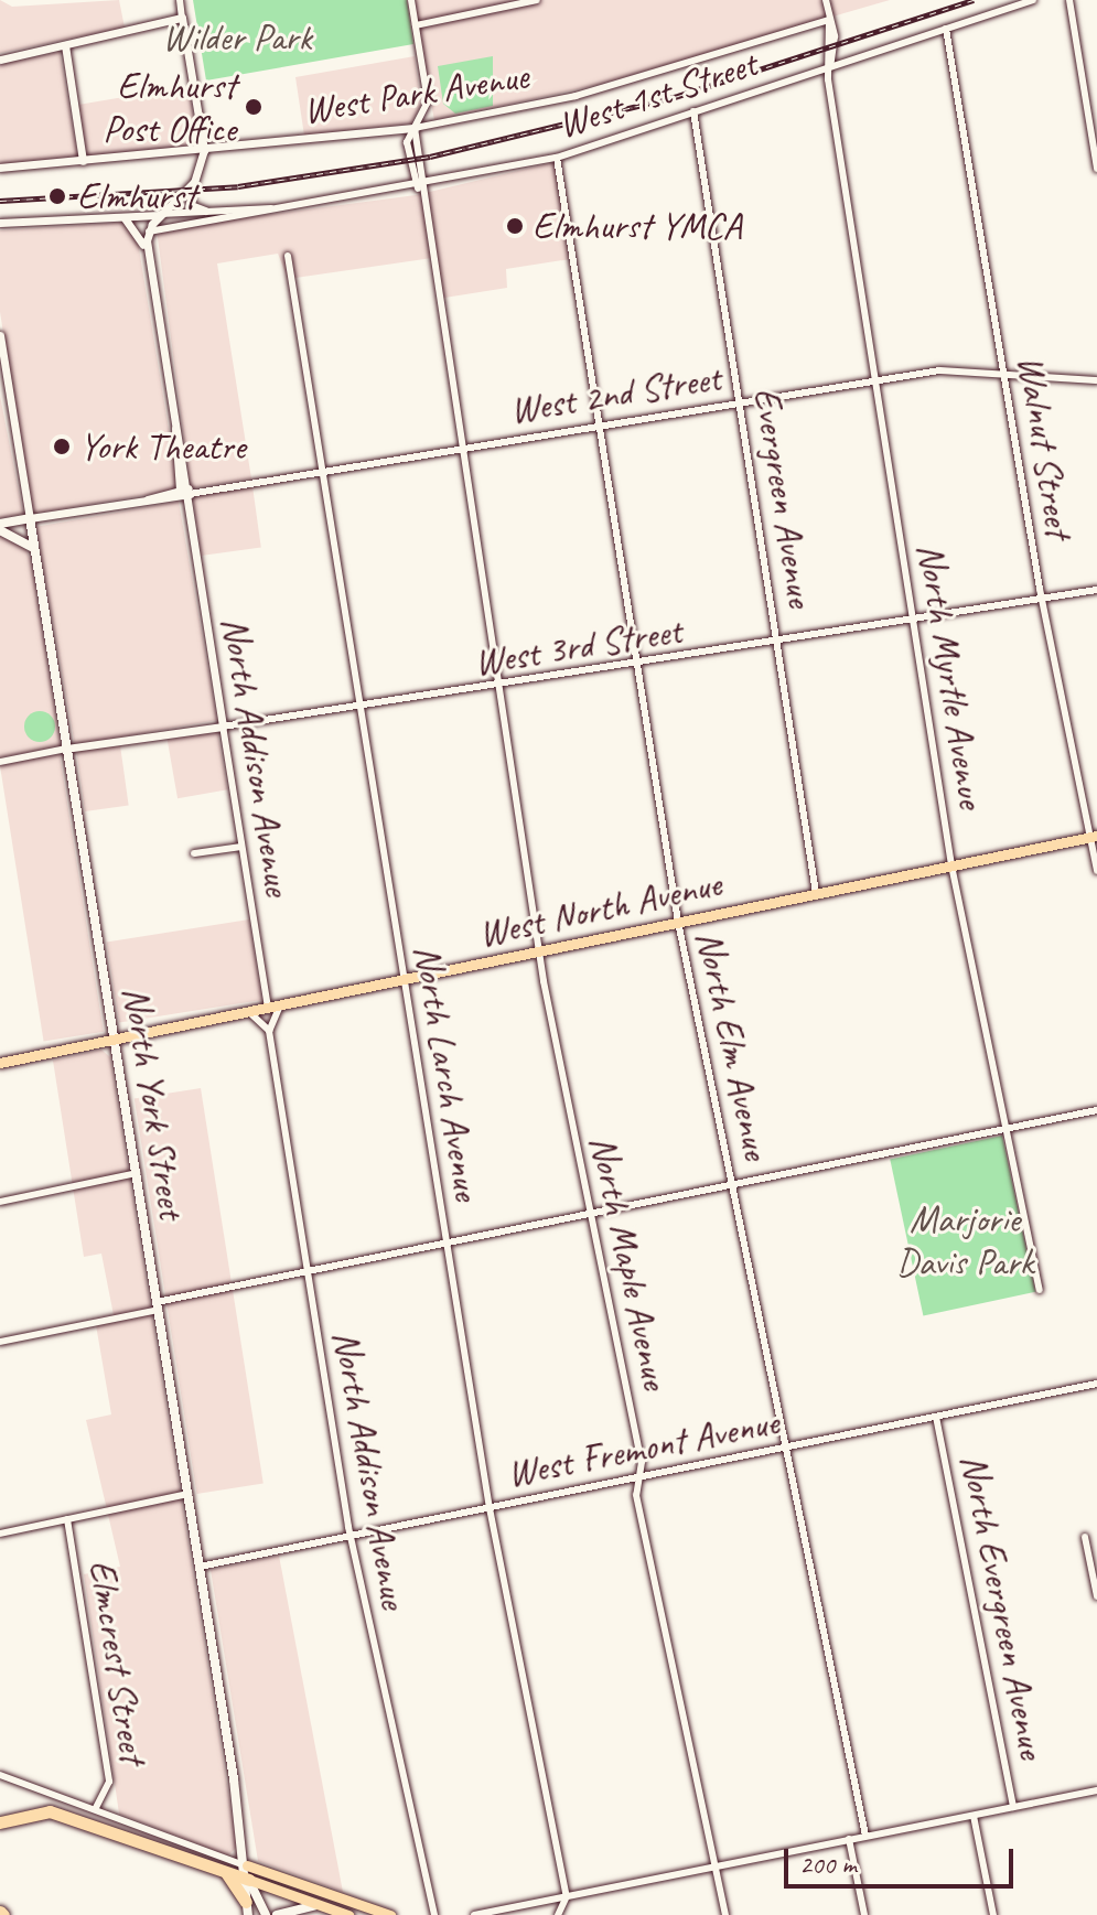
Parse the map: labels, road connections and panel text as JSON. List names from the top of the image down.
{
  "streets": {
    "main road": ["West North Avenue", "North York Street"],
    "street": [
      "West Park Avenue",
      "West 1st Street",
      "West 2nd Street",
      "Walnut Street",
      "Evergreen Avenue",
      "West 3rd Street",
      "North Myrtle Avenue",
      "North Addison Avenue",
      "North Elm Avenue",
      "North Larch Avenue",
      "North Maple Avenue",
      "West Fremont Avenue",
      "North Evergreen Avenue",
      "Elmcrest Street"
    ]
  },
  "crossings": [
    ["West Park Avenue", "North Myrtle Avenue"],
    ["West Park Avenue", "North Maple Avenue"],
    ["West 1st Street", "Walnut Street"],
    ["West 1st Street", "Evergreen Avenue"],
    ["West 1st Street", "North Myrtle Avenue"],
    ["West 1st Street", "North Addison Avenue"],
    ["West 1st Street", "North Elm Avenue"],
    ["West 1st Street", "North Maple Avenue"],
    ["West 2nd Street", "Walnut Street"],
    ["West 2nd Street", "Evergreen Avenue"],
    ["West 2nd Street", "North Myrtle Avenue"],
    ["West 2nd Street", "North Addison Avenue"],
    ["West 2nd Street", "North Elm Avenue"],
    ["West 2nd Street", "North Larch Avenue"],
    ["West 2nd Street", "North York Street"],
    ["West 2nd Street", "North Maple Avenue"],
    ["Walnut Street", "West 3rd Street"],
    ["Walnut Street", "West North Avenue"],
    ["Evergreen Avenue", "West 3rd Street"],
    ["Evergreen Avenue", "West North Avenue"],
    ["West 3rd Street", "North Myrtle Avenue"],
    ["West 3rd Street", "North Addison Avenue"],
    ["West 3rd Street", "North Elm Avenue"],
    ["West 3rd Street", "North Larch Avenue"],
    ["West 3rd Street", "North York Street"],
    ["West 3rd Street", "North Maple Avenue"],
    ["North Myrtle Avenue", "West North Avenue"],
    ["North Addison Avenue", "West North Avenue"],
    ["North Addison Avenue", "West Fremont Avenue"],
    ["West North Avenue", "North Elm Avenue"],
    ["West North Avenue", "North Larch Avenue"],
    ["West North Avenue", "North York Street"],
    ["West North Avenue", "North Maple Avenue"],
    ["North Elm Avenue", "West Fremont Avenue"],
    ["North Larch Avenue", "West Fremont Avenue"],
    ["North York Street", "West Fremont Avenue"],
    ["North Maple Avenue", "West Fremont Avenue"],
    ["West Fremont Avenue", "North Evergreen Avenue"]
  ],
  "parks": ["Wilder Park", "Marjorie Davis Park"],
  "places": [
    "Elmhurst Post Office",
    "Elmhurst",
    "Elmhurst YMCA",
    "York Theatre"
  ],
  "scale_bar": "200 m"
}
